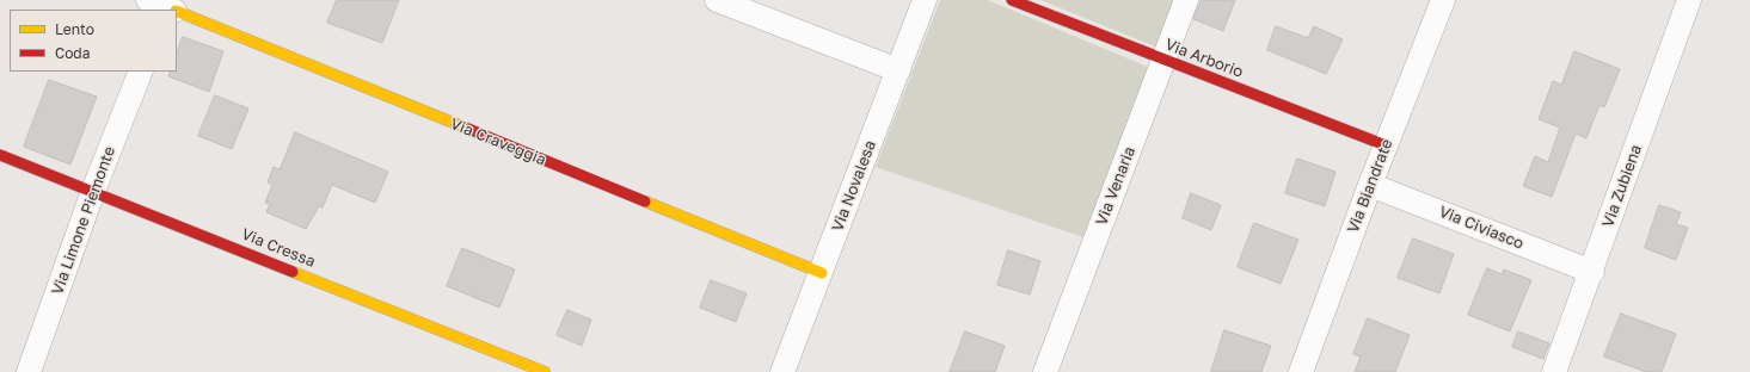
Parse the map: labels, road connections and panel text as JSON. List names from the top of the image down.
{
  "streets": {
    "street": [
      "Via Arborio",
      "Via Craveggia",
      "Via Novalesa",
      "Via Venaria",
      "Via Biandrate",
      "Via Zubiena",
      "Via Limone Piemonte",
      "Via Civiasco",
      "Via Cressa"
    ]
  },
  "crossings": [
    ["Via Arborio", "Via Venaria"],
    ["Via Arborio", "Via Biandrate"],
    ["Via Craveggia", "Via Novalesa"],
    ["Via Biandrate", "Via Civiasco"],
    ["Via Zubiena", "Via Civiasco"],
    ["Via Limone Piemonte", "Via Cressa"]
  ],
  "legend": ["Lento", "Coda"]
}
